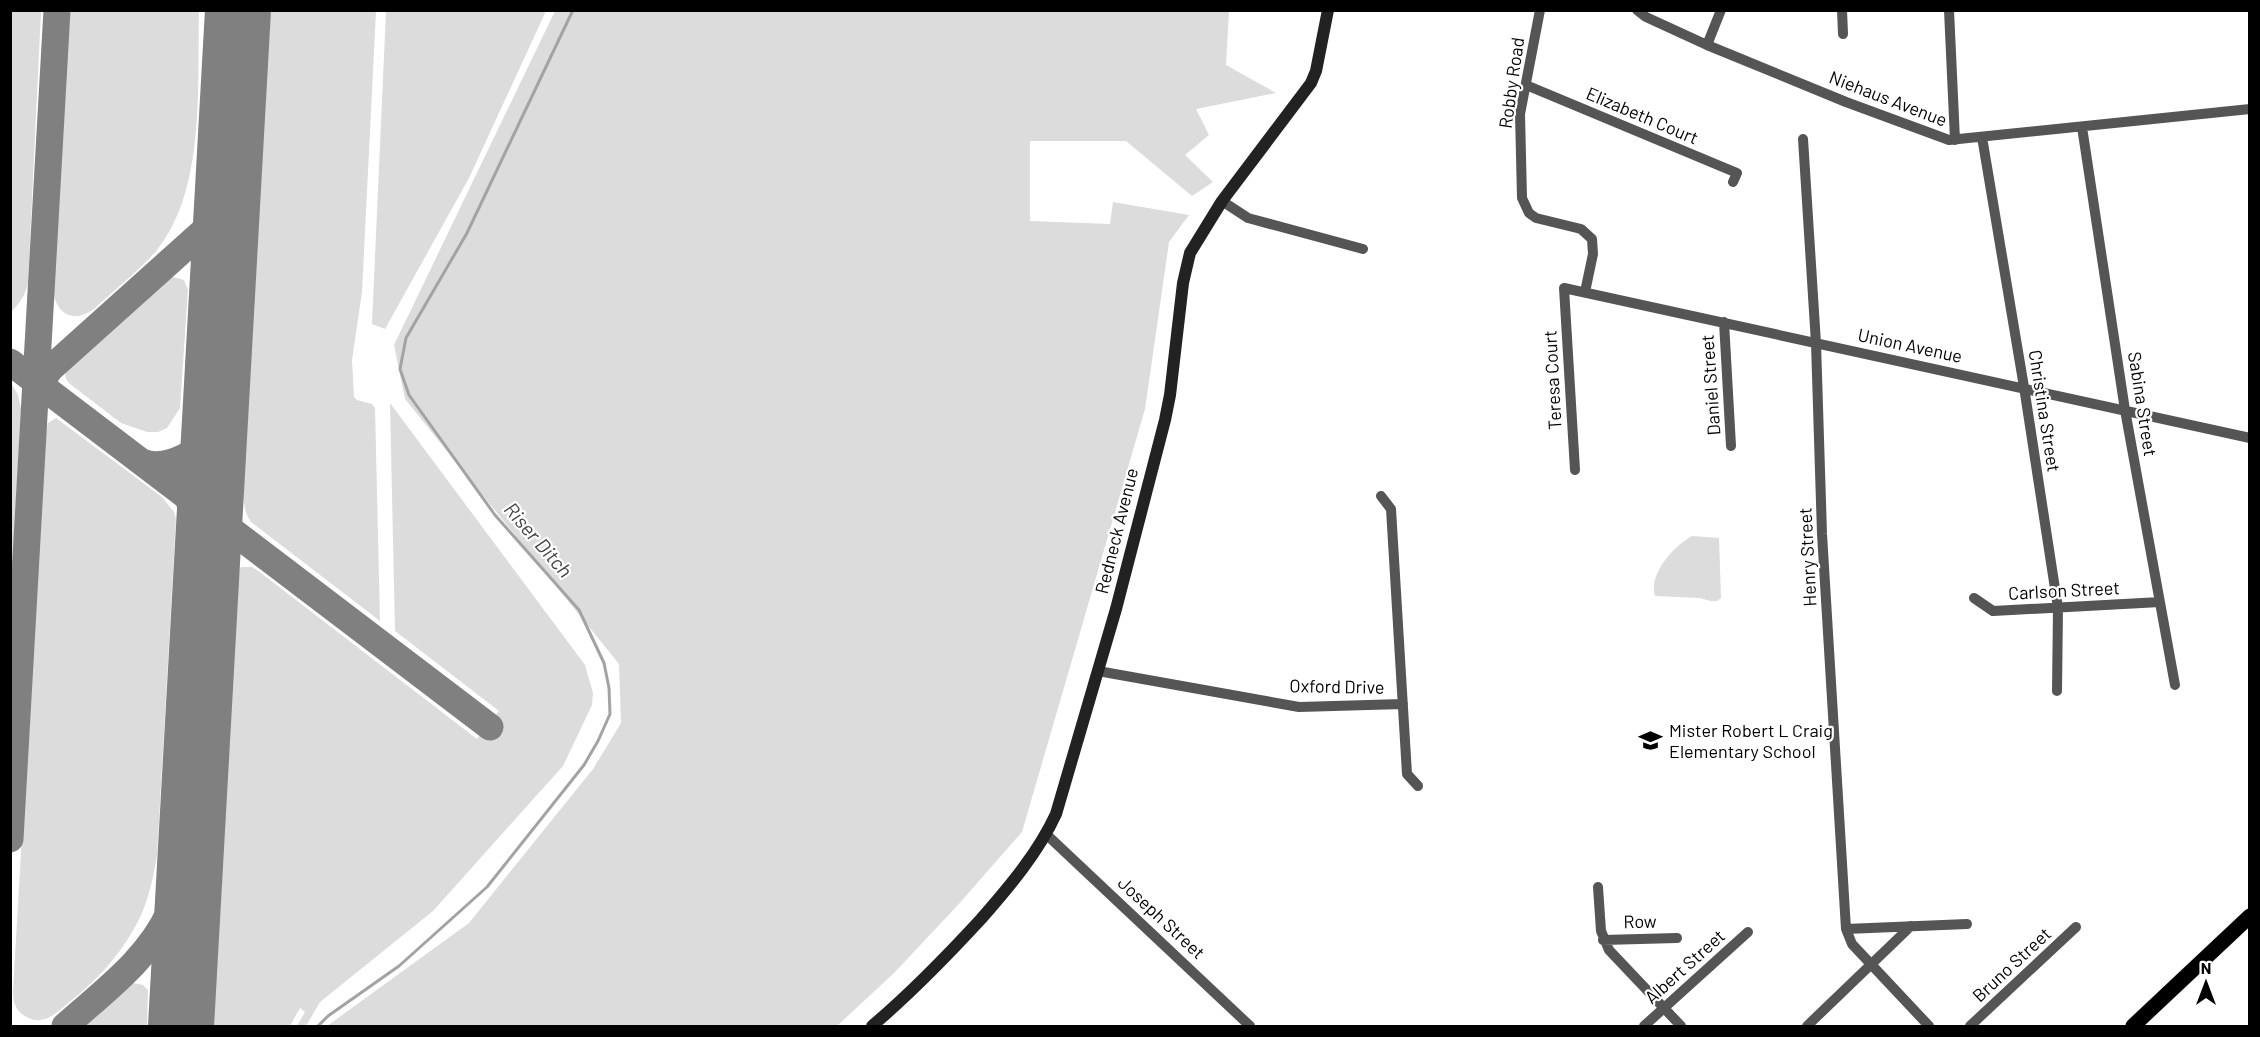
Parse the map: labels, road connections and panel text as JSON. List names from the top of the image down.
{
  "streets": {
    "street": [
      "Robby Road",
      "Niehaus Avenue",
      "Elizabeth Court",
      "Union Avenue",
      "Teresa Court",
      "Daniel Street",
      "Sabina Street",
      "Christina Street",
      "Redneck Avenue",
      "Henry Street",
      "Carlson Street",
      "Oxford Drive",
      "Joseph Street",
      "Row",
      "Bruno Street",
      "Albert Street"
    ]
  },
  "crossings": [
    ["Robby Road", "Elizabeth Court"],
    ["Robby Road", "Union Avenue"],
    ["Niehaus Avenue", "Sabina Street"],
    ["Niehaus Avenue", "Christina Street"],
    ["Union Avenue", "Teresa Court"],
    ["Union Avenue", "Daniel Street"],
    ["Union Avenue", "Sabina Street"],
    ["Union Avenue", "Christina Street"],
    ["Union Avenue", "Henry Street"],
    ["Sabina Street", "Carlson Street"],
    ["Christina Street", "Carlson Street"],
    ["Redneck Avenue", "Oxford Drive"],
    ["Redneck Avenue", "Joseph Street"]
  ],
  "water": ["Riser Ditch"],
  "places": {
    "school or university": ["Mister Robert L Craig Elementary School"]
  },
  "north": "top"
}
